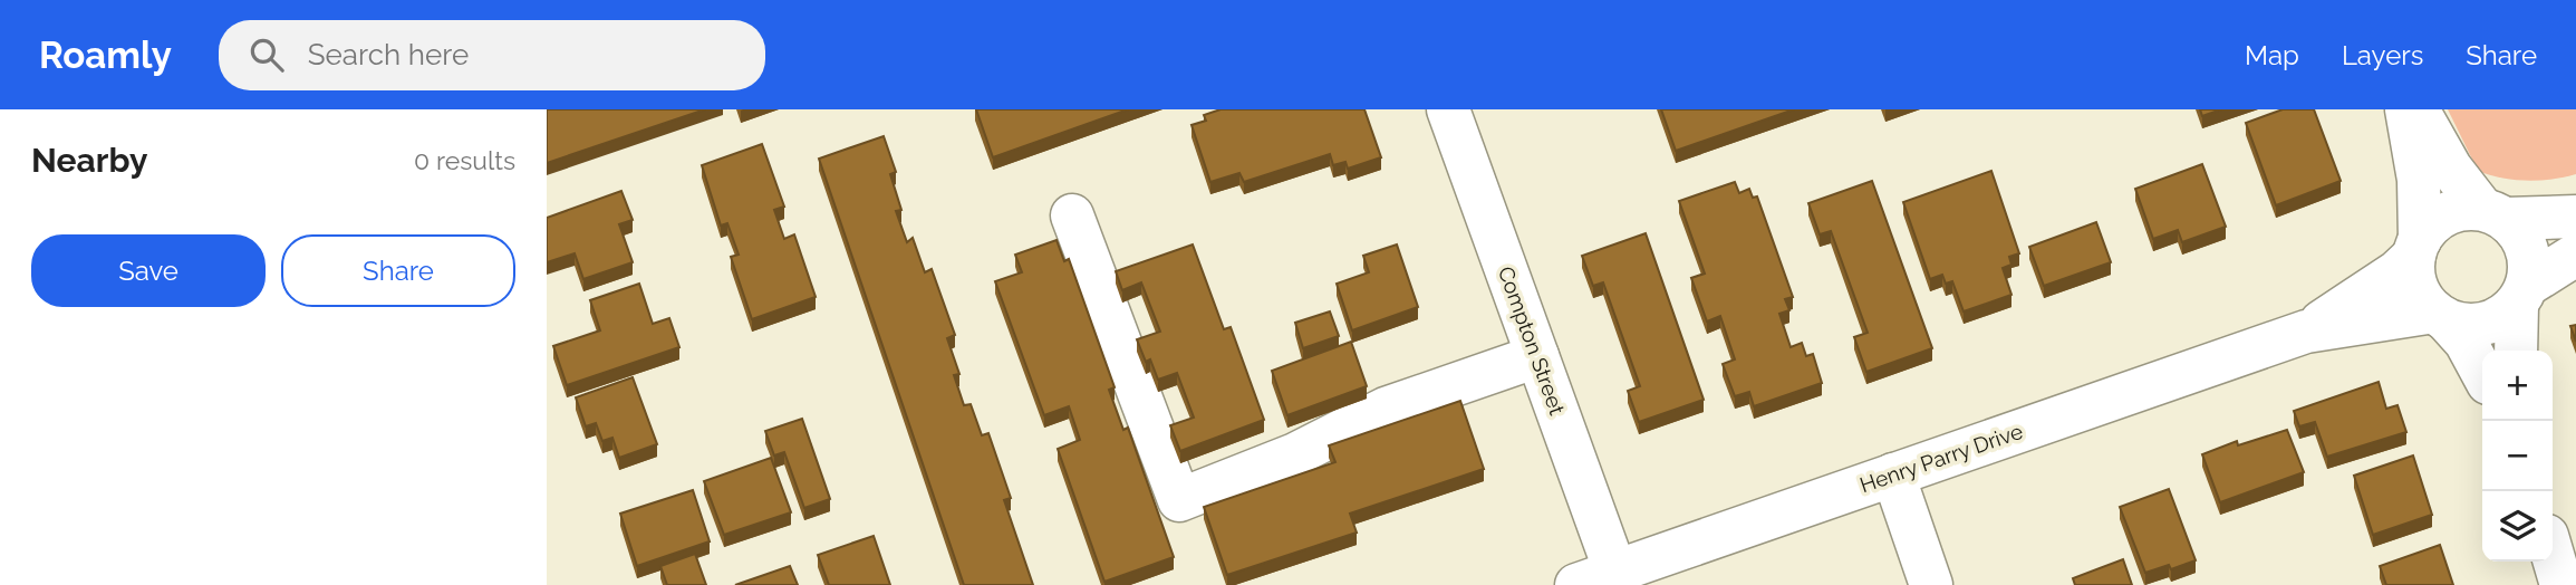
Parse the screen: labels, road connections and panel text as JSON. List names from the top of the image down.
{
  "streets": {
    "main road": ["Compton Street", "Henry Parry Drive"]
  },
  "crossings": [
    ["Compton Street", "Henry Parry Drive"]
  ],
  "page": {
    "header": "Roamly",
    "search": "Search here",
    "nav": ["Map", "Layers", "Share"],
    "heading": ["Nearby", "0 results"],
    "buttons": ["Save", "Share"],
    "map_buttons": ["+", "−"]
  }
}
